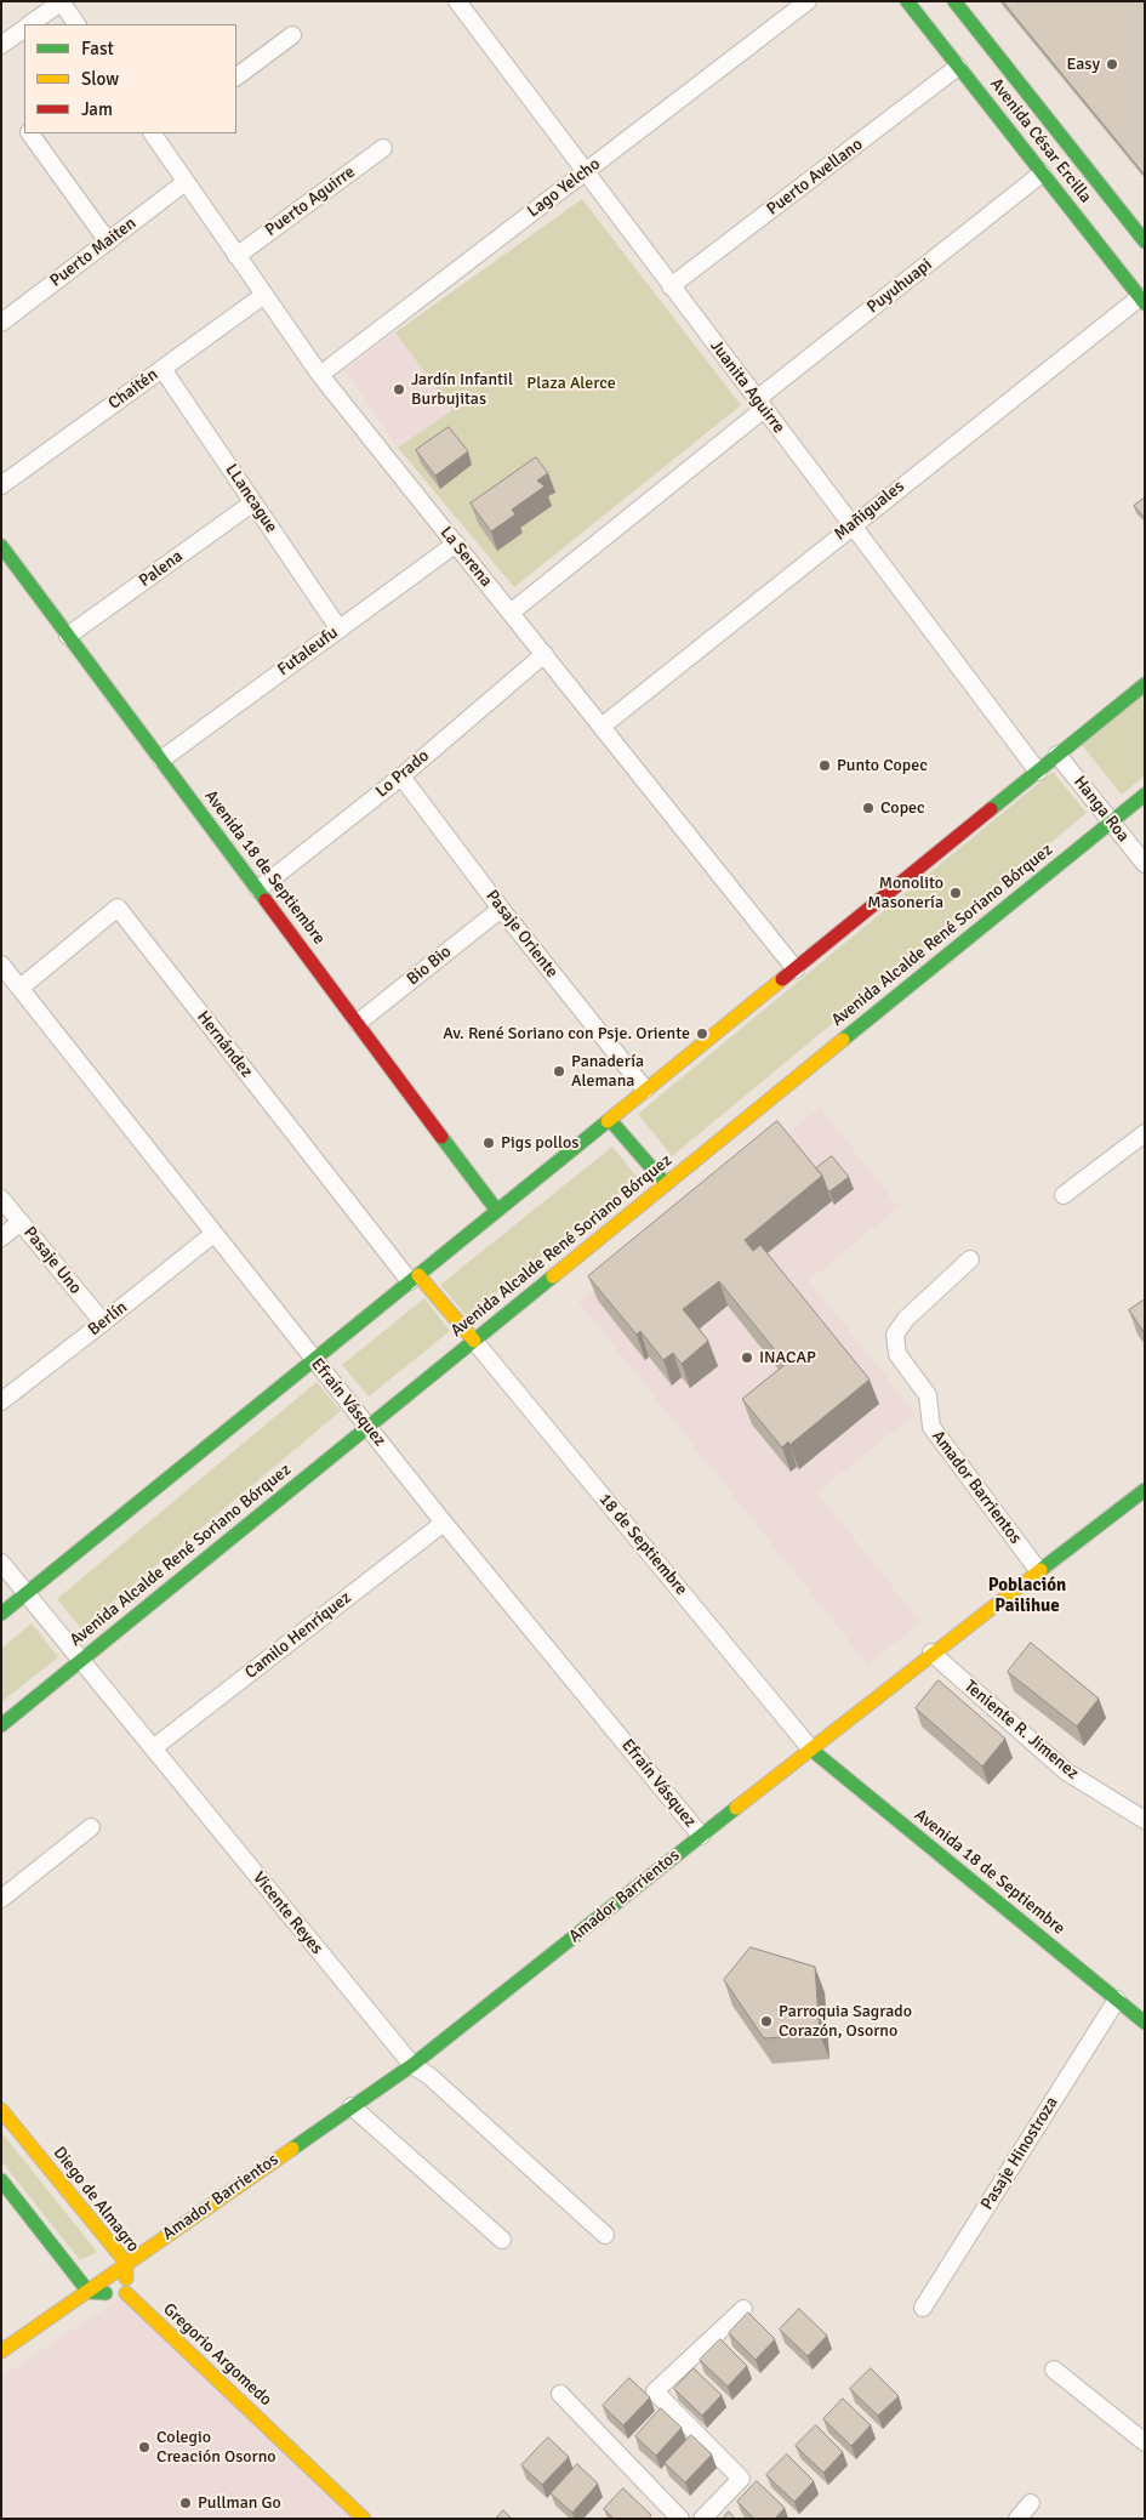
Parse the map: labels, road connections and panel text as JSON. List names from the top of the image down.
{
  "streets": {
    "main road": [
      "Avenida César Ercilla",
      "Avenida 18 de Septiembre",
      "Avenida Alcalde René Soriano Bórquez",
      "Amador Barrientos",
      "Diego de Almagro",
      "Gregorio Argomedo"
    ],
    "street": [
      "Puerto Avellano",
      "Lago Yelcho",
      "Puerto Aguirre",
      "Puerto Maiten",
      "Puyuhuapi",
      "Juanita Aguirre",
      "Chaitén",
      "LLancague",
      "Mañiguales",
      "La Serena",
      "Palena",
      "Futaleufu",
      "Lo Prado",
      "Hanga Roa",
      "Pasaje Oriente",
      "Bio Bio",
      "Hernández",
      "Pasaje Uno",
      "Berlín",
      "Efraín Vásquez",
      "18 de Septiembre",
      "Camilo Henríquez",
      "Teniente R. Jimenez",
      "Vicente Reyes",
      "Pasaje Hinostroza"
    ]
  },
  "crossings": [
    ["Avenida César Ercilla", "Puerto Avellano"],
    ["Avenida César Ercilla", "Puyuhuapi"],
    ["Avenida César Ercilla", "Mañiguales"],
    ["Puerto Avellano", "Juanita Aguirre"],
    ["Lago Yelcho", "Juanita Aguirre"],
    ["Lago Yelcho", "La Serena"],
    ["Puerto Aguirre", "La Serena"],
    ["Puerto Maiten", "La Serena"],
    ["Puyuhuapi", "Juanita Aguirre"],
    ["Puyuhuapi", "La Serena"],
    ["Juanita Aguirre", "Mañiguales"],
    ["Chaitén", "LLancague"],
    ["Chaitén", "La Serena"],
    ["LLancague", "Palena"],
    ["LLancague", "Futaleufu"],
    ["Mañiguales", "La Serena"],
    ["La Serena", "Futaleufu"],
    ["La Serena", "Lo Prado"],
    ["Palena", "Avenida 18 de Septiembre"],
    ["Futaleufu", "Avenida 18 de Septiembre"],
    ["Lo Prado", "Avenida 18 de Septiembre"],
    ["Lo Prado", "Pasaje Oriente"],
    ["Hanga Roa", "Avenida Alcalde René Soriano Bórquez"],
    ["Avenida 18 de Septiembre", "Bio Bio"],
    ["Avenida 18 de Septiembre", "Amador Barrientos"],
    ["Avenida 18 de Septiembre", "18 de Septiembre"],
    ["Avenida 18 de Septiembre", "Pasaje Hinostroza"],
    ["Pasaje Oriente", "Bio Bio"],
    ["Avenida Alcalde René Soriano Bórquez", "Efraín Vásquez"],
    ["Avenida Alcalde René Soriano Bórquez", "18 de Septiembre"],
    ["Avenida Alcalde René Soriano Bórquez", "Vicente Reyes"],
    ["Hernández", "Efraín Vásquez"],
    ["Pasaje Uno", "Berlín"],
    ["Berlín", "Efraín Vásquez"],
    ["Efraín Vásquez", "Amador Barrientos"],
    ["Efraín Vásquez", "Camilo Henríquez"],
    ["Amador Barrientos", "18 de Septiembre"],
    ["Amador Barrientos", "Teniente R. Jimenez"],
    ["Amador Barrientos", "Vicente Reyes"],
    ["Amador Barrientos", "Diego de Almagro"],
    ["Camilo Henríquez", "Vicente Reyes"],
    ["Diego de Almagro", "Gregorio Argomedo"]
  ],
  "districts": ["Población Pailihue"],
  "parks": ["Plaza Alerce"],
  "places": [
    "Easy",
    "Jardín Infantil Burbujitas",
    "Punto Copec",
    "Copec",
    "Monolito Masonería",
    "Av. René Soriano con Psje. Oriente",
    "Panadería Alemana",
    "Pigs pollos",
    "INACAP",
    "Parroquia Sagrado Corazón, Osorno",
    "Colegio Creación Osorno",
    "Pullman Go"
  ],
  "legend": ["Fast", "Slow", "Jam"]
}
